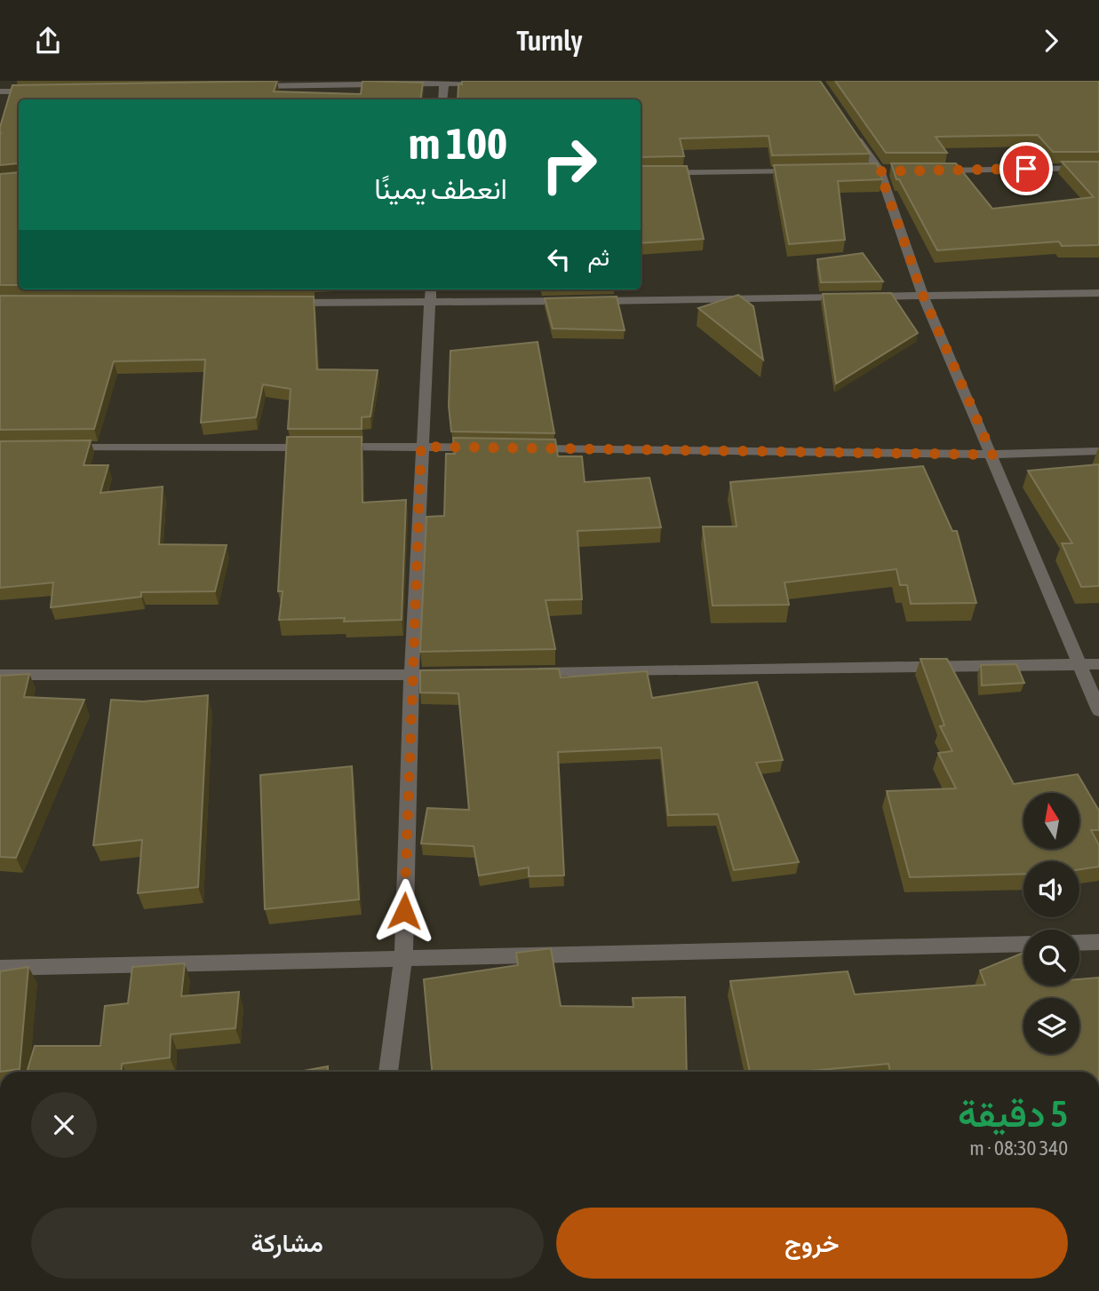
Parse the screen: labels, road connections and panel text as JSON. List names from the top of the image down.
{
  "north": "top",
  "page": {
    "header": "Turnly",
    "turn": ["100 m", "انعطف يمينًا"],
    "then": "ثم",
    "heading": ["5 دقيقة", "340 m · 08:30"],
    "buttons": ["خروج", "مشاركة"]
  }
}
